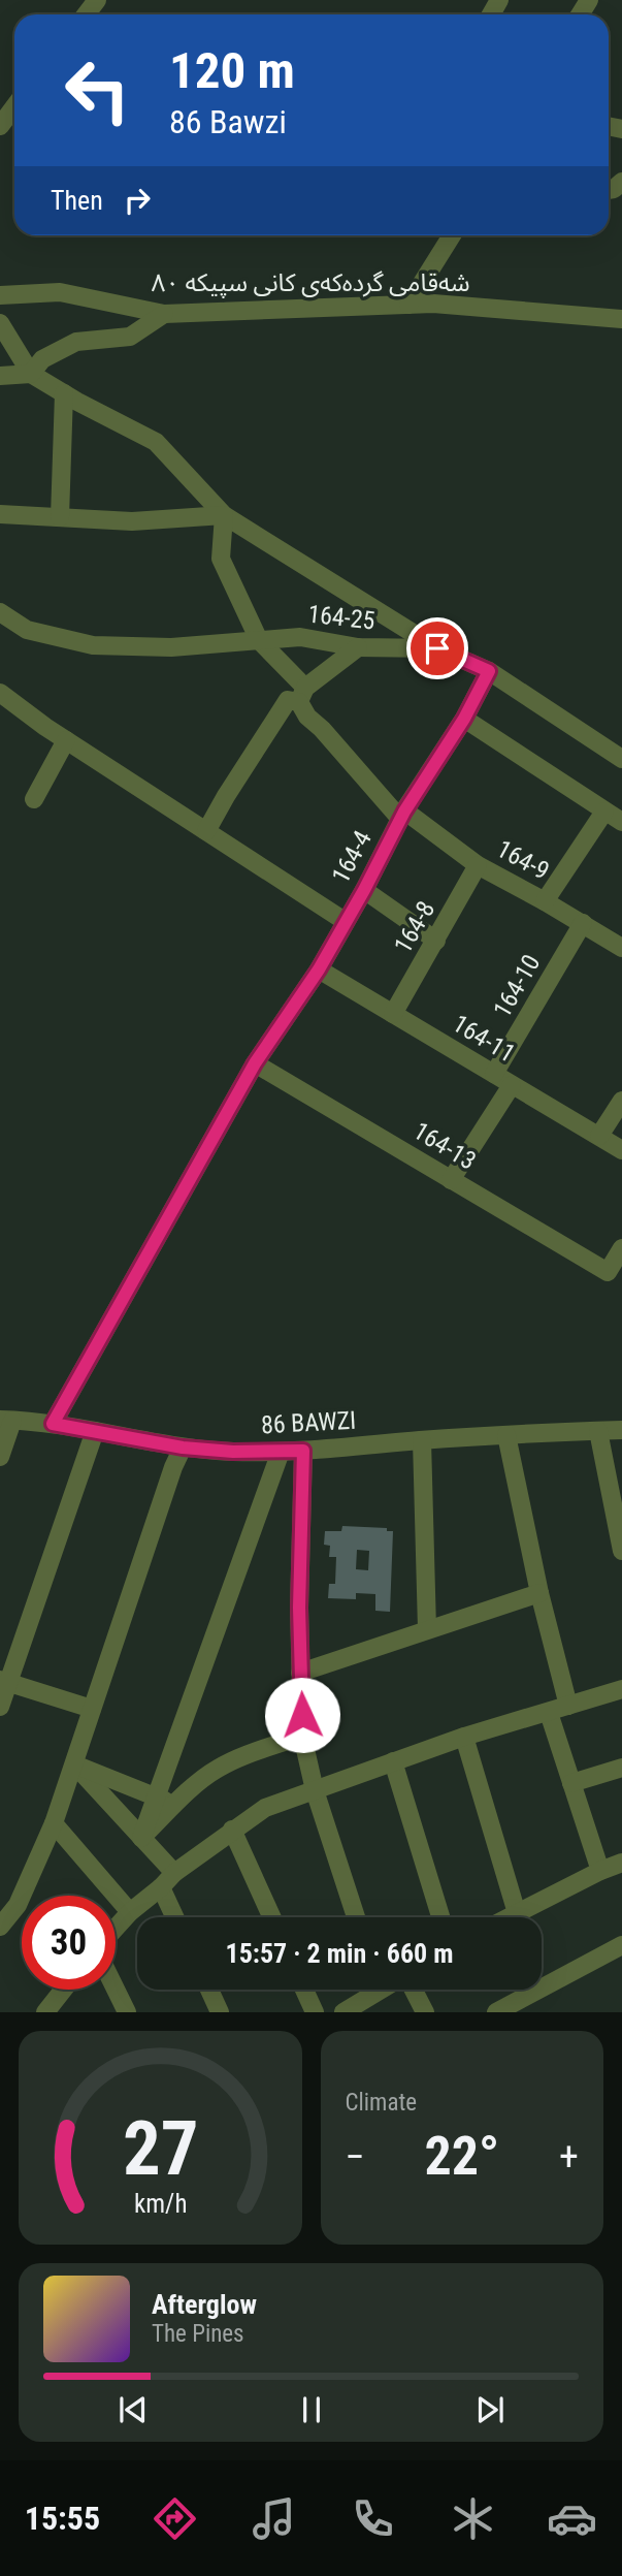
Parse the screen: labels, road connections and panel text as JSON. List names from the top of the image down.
{
  "streets": {
    "street": [
      "شەقامی گردەکەی کانی سپیکە ٨٠",
      "164-25",
      "164-4",
      "164-9",
      "164-8",
      "164-10",
      "164-11",
      "164-13",
      "86 BAWZI"
    ]
  },
  "crossings": [
    ["164-25", "164-4"],
    ["164-25", "164-9"],
    ["164-4", "164-9"],
    ["164-4", "164-11"],
    ["164-4", "164-13"],
    ["164-4", "86 BAWZI"],
    ["164-9", "164-8"],
    ["164-9", "164-10"],
    ["164-8", "164-11"],
    ["164-10", "164-11"]
  ],
  "page": {
    "turn": ["120 m", "86 Bawzi"],
    "then": "Then",
    "limit": "30",
    "trip": "15:57 · 2 min · 660 m",
    "tile": "Climate",
    "heat": ["−", "22°", "+"],
    "song": ["Afterglow", "The Pines"],
    "tabs": "15:55",
    "gauge": ["27", "km/h"]
  }
}
